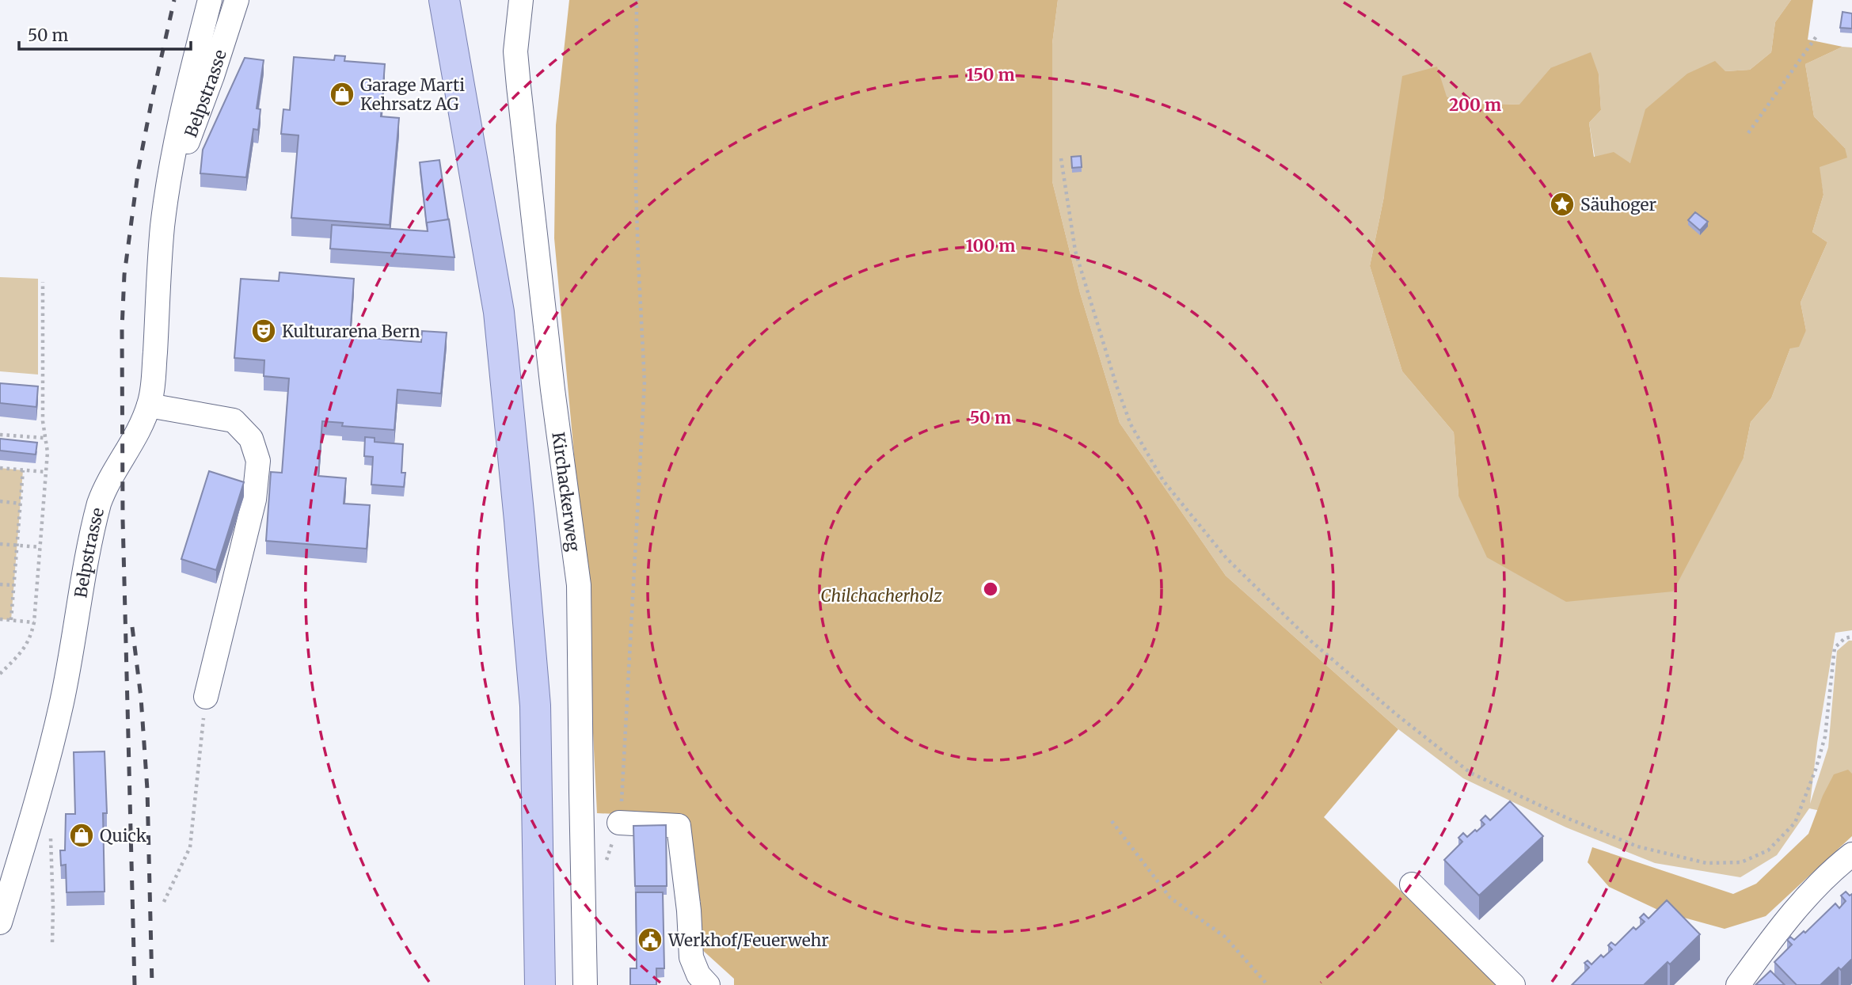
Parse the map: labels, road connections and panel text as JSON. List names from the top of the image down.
{
  "streets": {
    "street": ["Belpstrasse", "Kirchackerweg"]
  },
  "parks": ["Chilchacherholz"],
  "places": {
    "shop": ["Garage Marti Kehrsatz AG", "Quick"],
    "place": ["Säuhoger"],
    "theatre": ["Kulturarena Bern"],
    "public building": ["Werkhof/Feuerwehr"]
  },
  "scale_bar": "50 m",
  "rings": [
    "150 m",
    "200 m",
    "100 m",
    "50 m"
  ]
}
